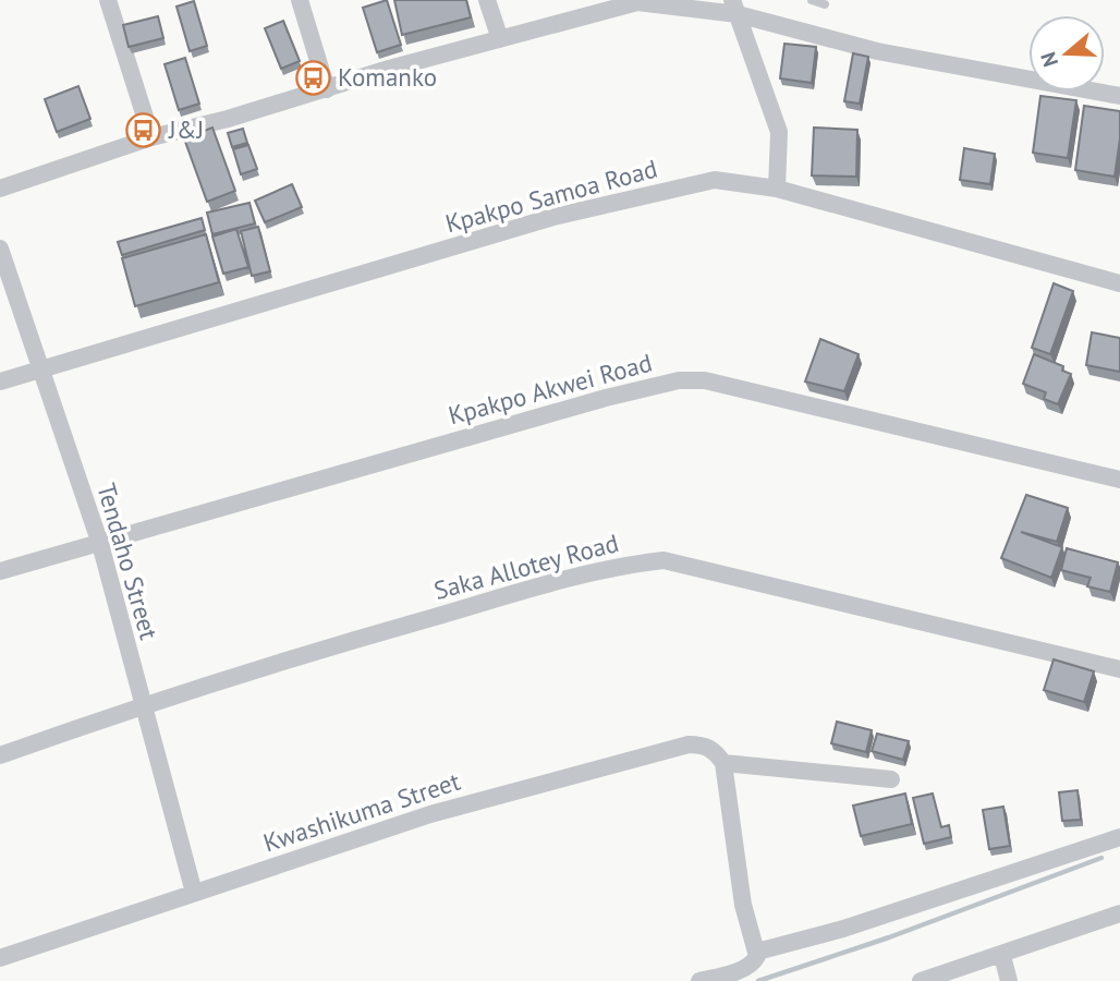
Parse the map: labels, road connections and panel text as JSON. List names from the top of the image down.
{
  "streets": {
    "street": [
      "Kpakpo Samoa Road",
      "Kpakpo Akwei Road",
      "Tendaho Street",
      "Saka Allotey Road",
      "Kwashikuma Street"
    ]
  },
  "crossings": [
    ["Kpakpo Samoa Road", "Tendaho Street"],
    ["Kpakpo Akwei Road", "Tendaho Street"],
    ["Tendaho Street", "Saka Allotey Road"],
    ["Tendaho Street", "Kwashikuma Street"]
  ],
  "places": {
    "bus stop": ["Komanko", "J&J"]
  },
  "north": "left"
}
